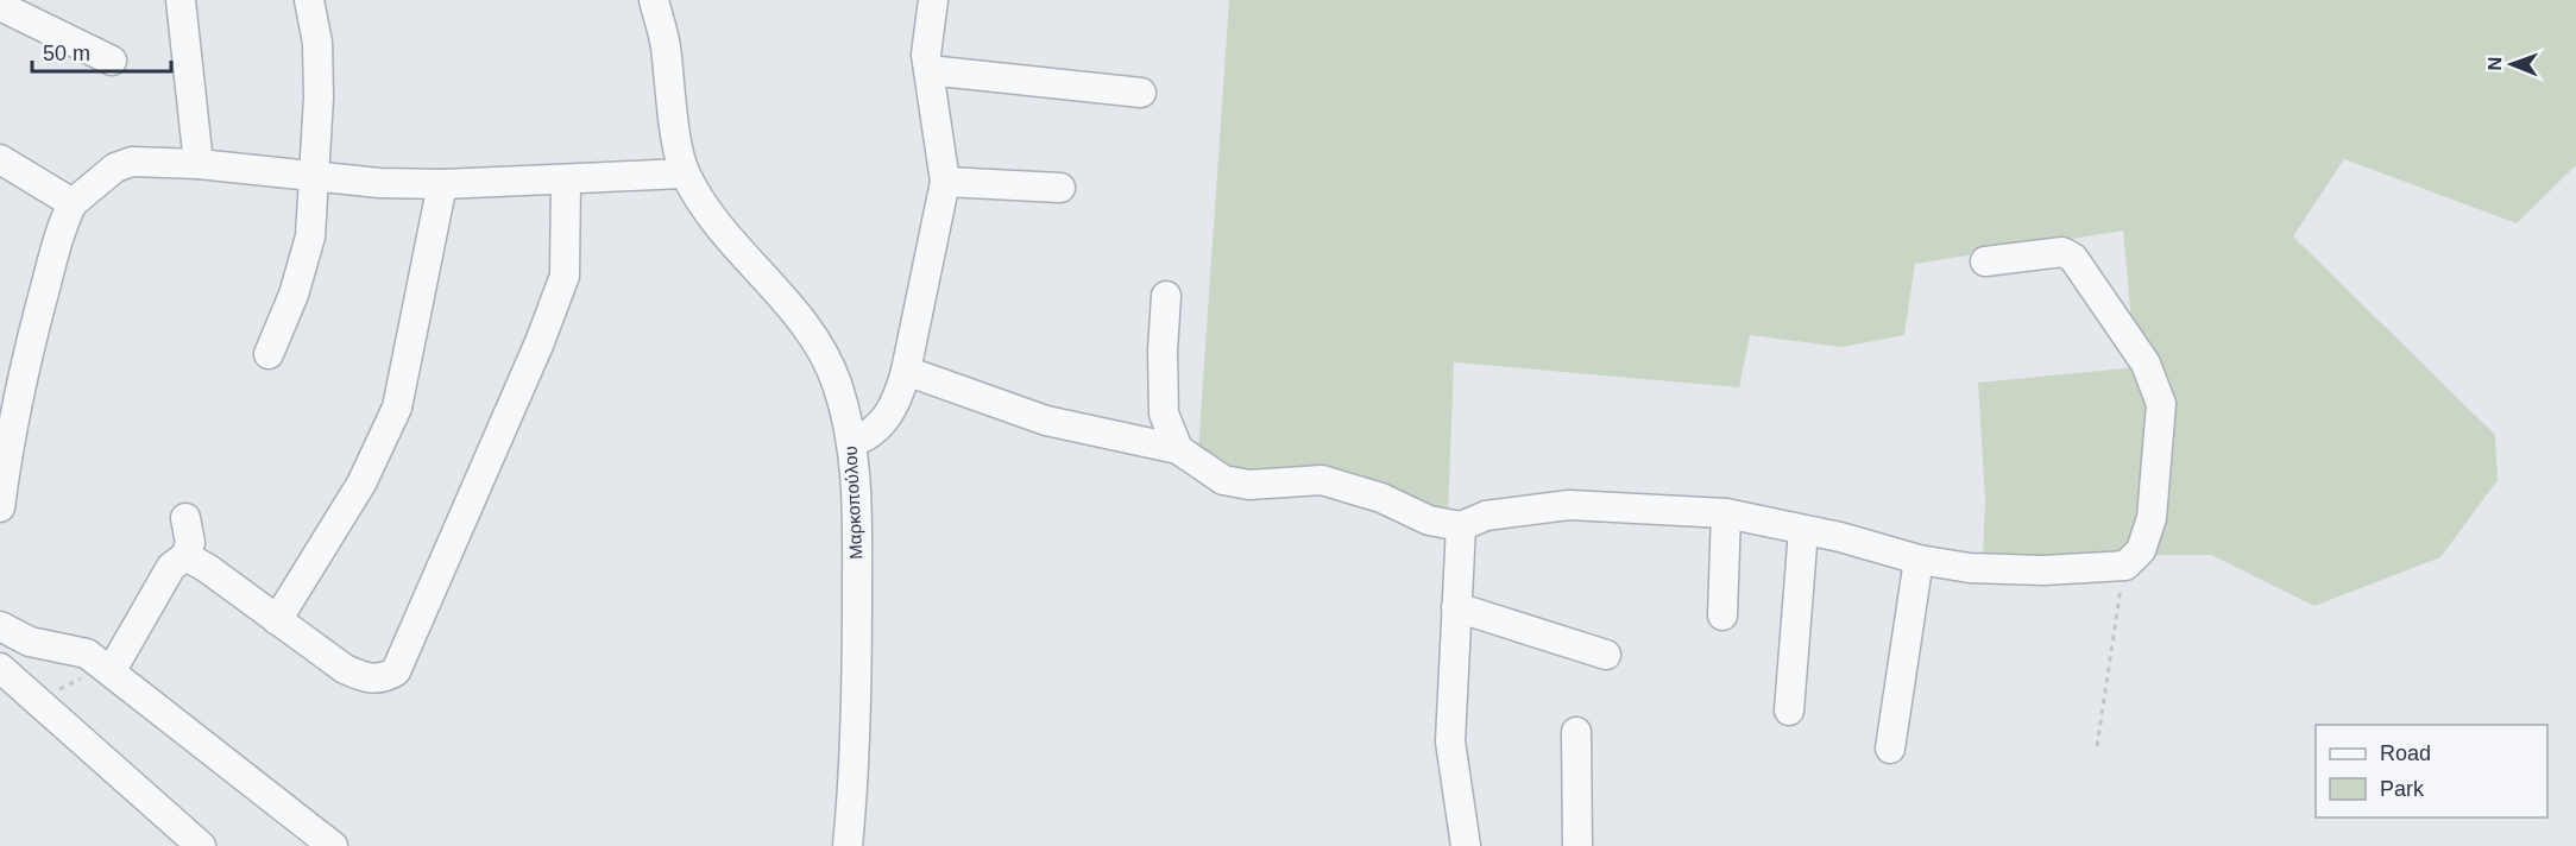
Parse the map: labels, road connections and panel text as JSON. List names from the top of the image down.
{
  "streets": {
    "street": ["Μαρκοπούλου"]
  },
  "legend": ["Road", "Park"],
  "scale_bar": "50 m",
  "north": "left"
}
